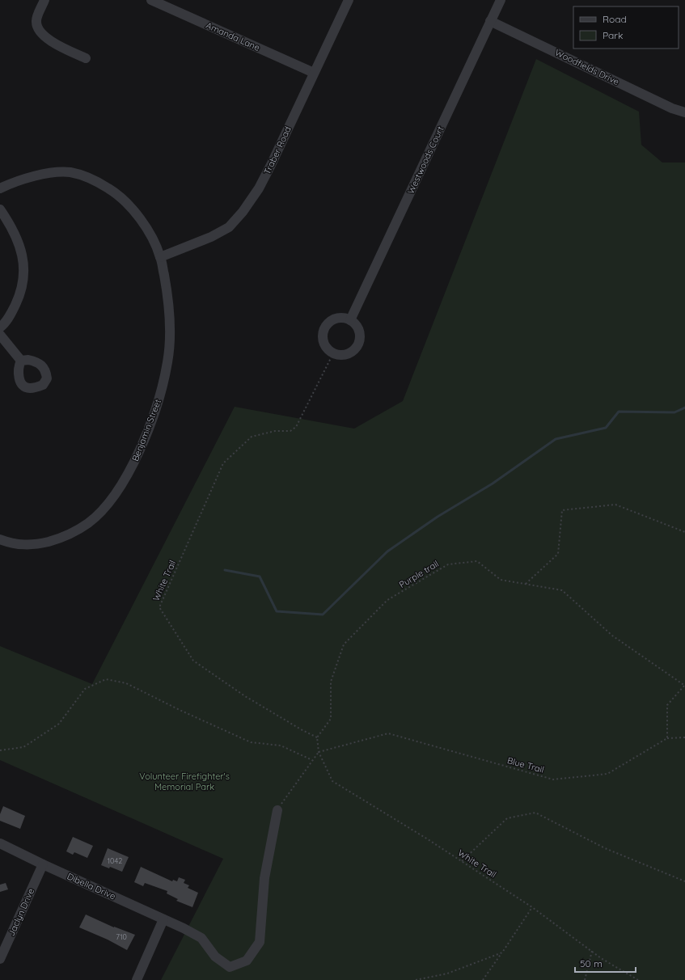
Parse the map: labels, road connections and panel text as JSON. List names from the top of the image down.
{
  "streets": {
    "street": [
      "Amanda Lane",
      "Woodfields Drive",
      "Traber Road",
      "Westwoods Court",
      "Benjamin Street",
      "Dibella Drive",
      "Jaclyn Drive"
    ],
    "path": ["Purple trail", "White Trail", "Blue Trail"]
  },
  "crossings": [
    ["Amanda Lane", "Traber Road"],
    ["Woodfields Drive", "Westwoods Court"],
    ["Traber Road", "Benjamin Street"],
    ["Westwoods Court", "White Trail"],
    ["Purple trail", "White Trail"],
    ["White Trail", "Blue Trail"],
    ["Dibella Drive", "Jaclyn Drive"]
  ],
  "parks": ["Volunteer Firefighter's Memorial Park"],
  "house_numbers": ["1042", "710"],
  "legend": ["Road", "Park"],
  "scale_bar": "50 m"
}
